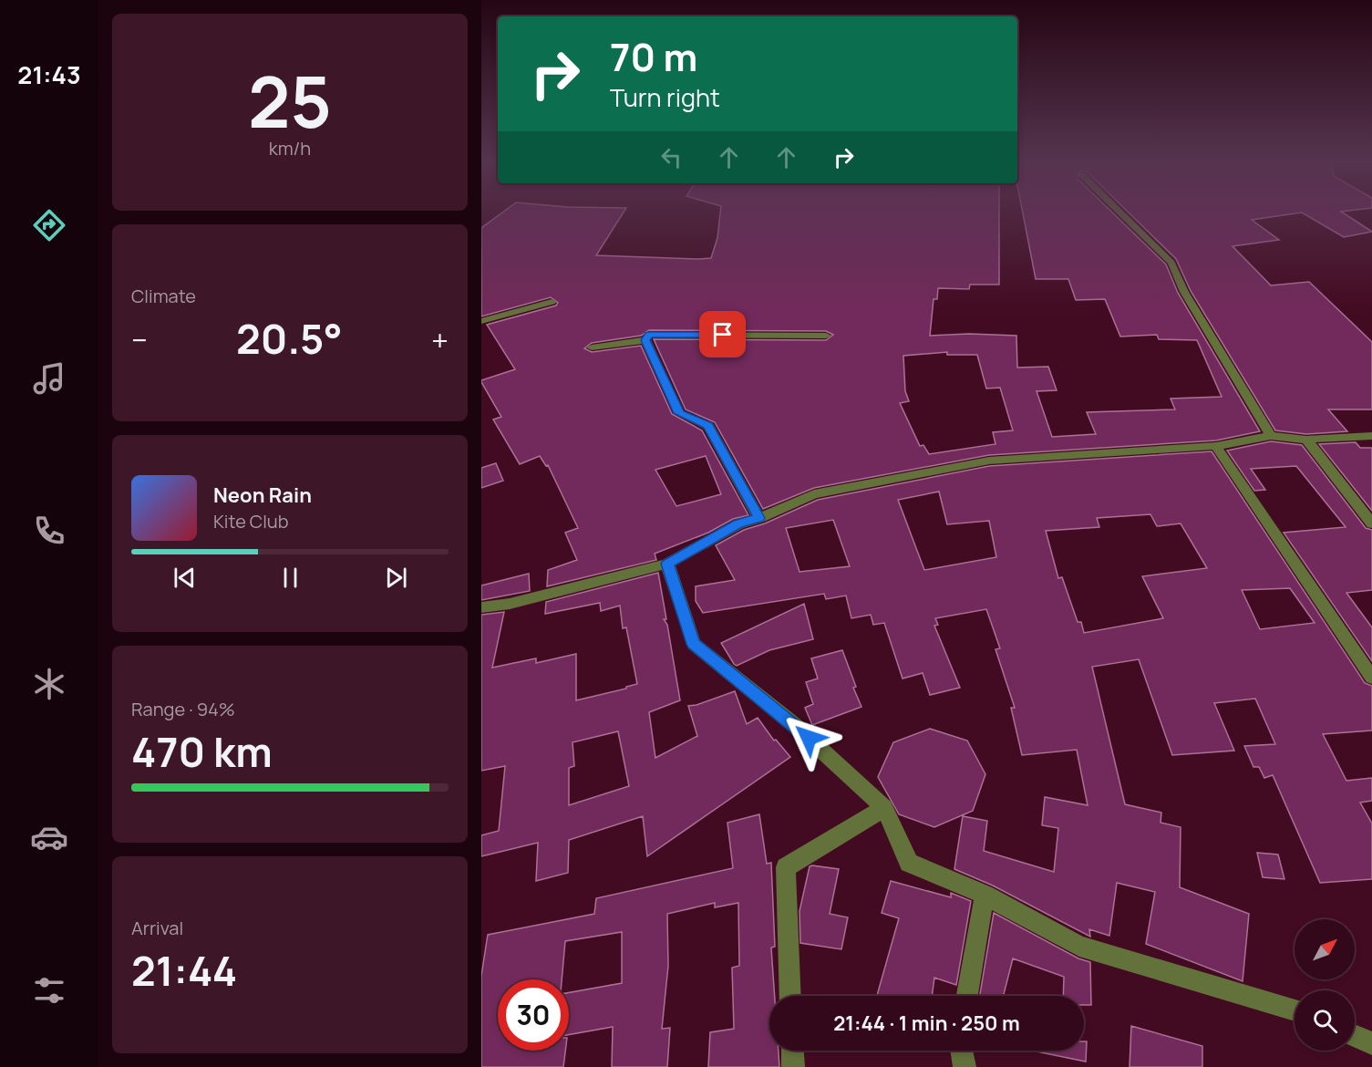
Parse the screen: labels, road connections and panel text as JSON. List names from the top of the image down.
{
  "north": "top right",
  "page": {
    "tabs": "21:43",
    "tile": [
      ["25", "km/h"],
      "Climate",
      ["Range · 94%", "470 km"],
      ["Arrival", "21:44"]
    ],
    "turn": ["70 m", "Turn right"],
    "heat": ["−", "20.5°", "+"],
    "song": ["Neon Rain", "Kite Club"],
    "limit": "30",
    "trip": "21:44 · 1 min · 250 m"
  }
}
